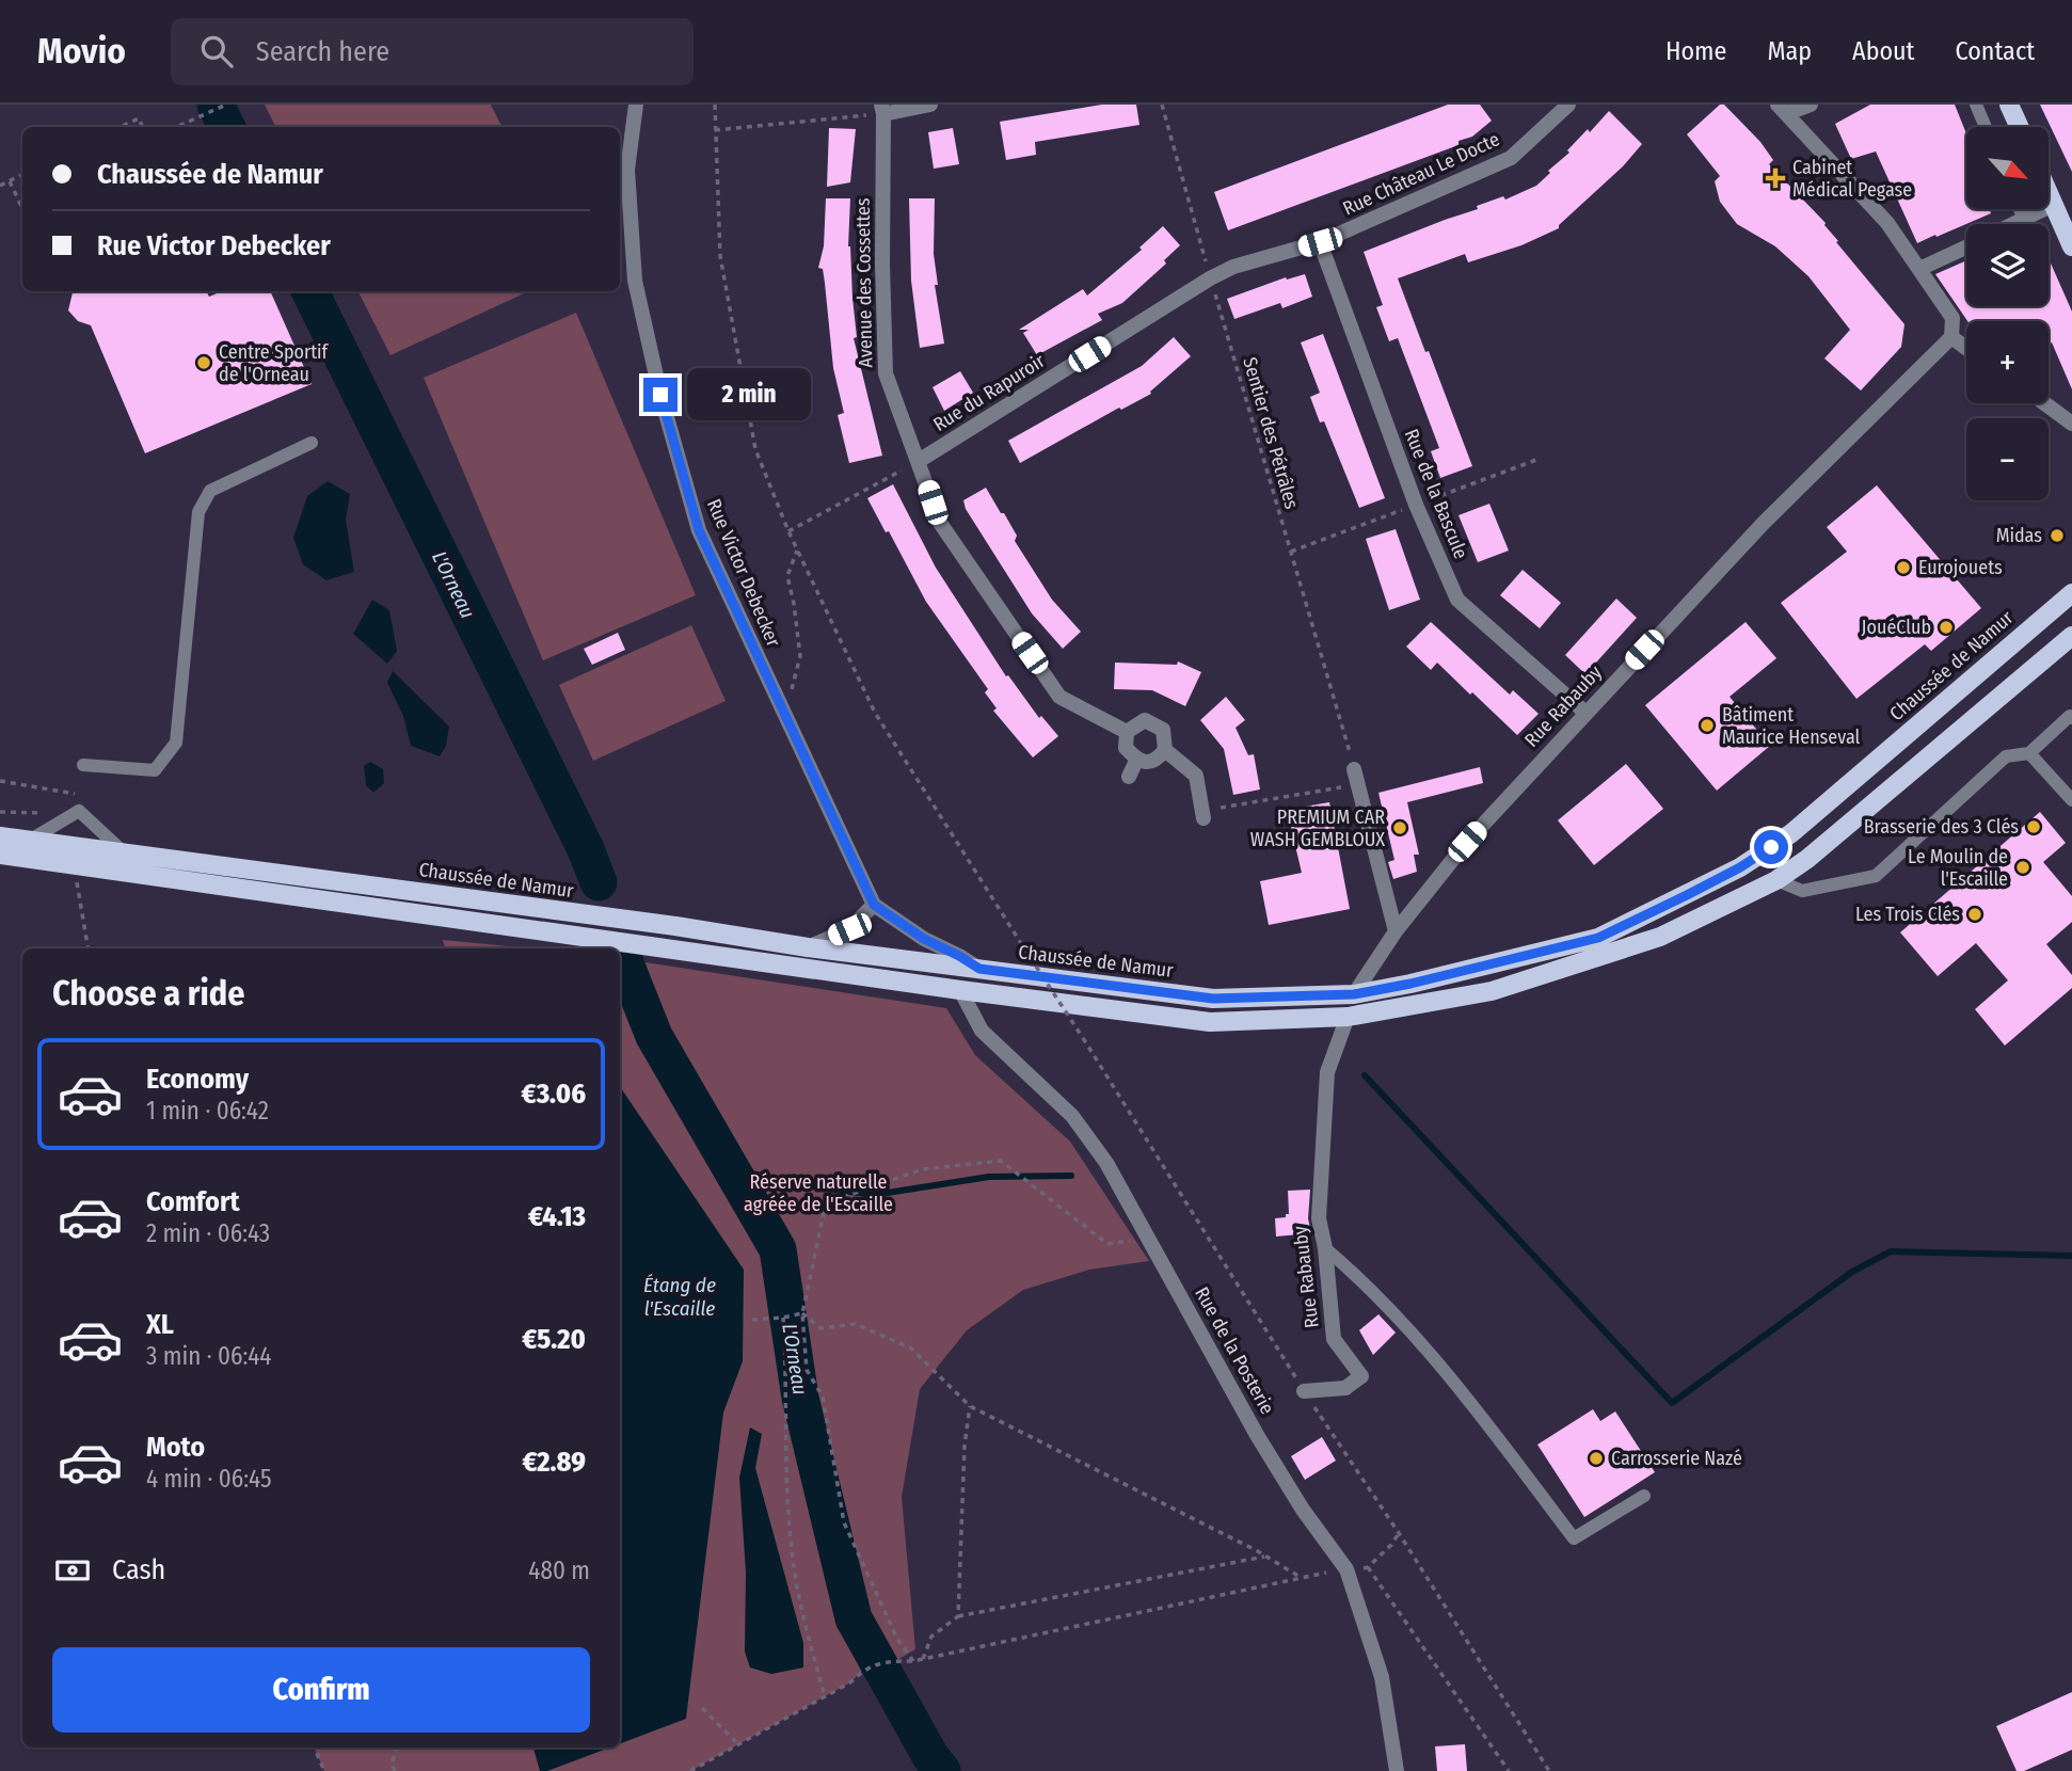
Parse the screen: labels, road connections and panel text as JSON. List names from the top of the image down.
{
  "streets": {
    "main road": ["Chaussée de Namur"],
    "street": [
      "Rue Château Le Docte",
      "Avenue des Cossettes",
      "Rue du Rapuroir",
      "Rue de la Bascule",
      "Rue Victor Debecker",
      "Rue Rabauby",
      "Rue de la Posterie"
    ],
    "path": ["Sentier des Pétrâles"]
  },
  "crossings": [
    ["Rue Château Le Docte", "Rue du Rapuroir"],
    ["Rue Château Le Docte", "Rue de la Bascule"],
    ["Avenue des Cossettes", "Rue du Rapuroir"],
    ["Rue du Rapuroir", "Sentier des Pétrâles"],
    ["Rue de la Bascule", "Rue Rabauby"],
    ["Chaussée de Namur", "Rue Rabauby"]
  ],
  "water": ["L'Orneau", "Étang de l'Escaille"],
  "parks": ["Réserve naturelle agréée de l'Escaille"],
  "places": {
    "health": ["Cabinet Médical Pegase"],
    "other": [
      "Centre Sportif de l'Orneau",
      "Midas",
      "Eurojouets",
      "JouéClub",
      "Bâtiment Maurice Henseval",
      "Brasserie des 3 Clés",
      "PREMIUM CAR WASH GEMBLOUX",
      "Le Moulin de l'Escaille",
      "Les Trois Clés",
      "Carrosserie Nazé"
    ]
  },
  "north": "bottom right",
  "page": {
    "header": "Movio",
    "search": "Search here",
    "nav": [
      "Home",
      "Map",
      "About",
      "Contact"
    ],
    "map_buttons": ["+", "−"],
    "banner": ["Chaussée de Namur", "Rue Victor Debecker"],
    "bubble": "2 min",
    "heading": "Choose a ride",
    "list": [
      {
        "name": "Economy",
        "note": "1 min · 06:42",
        "value": "€3.06"
      },
      {
        "name": "Comfort",
        "note": "2 min · 06:43",
        "value": "€4.13"
      },
      {
        "name": "XL",
        "note": "3 min · 06:44",
        "value": "€5.20"
      },
      {
        "name": "Moto",
        "note": "4 min · 06:45",
        "value": "€2.89"
      }
    ],
    "pay": ["Cash", "480 m"],
    "buttons": "Confirm"
  }
}
